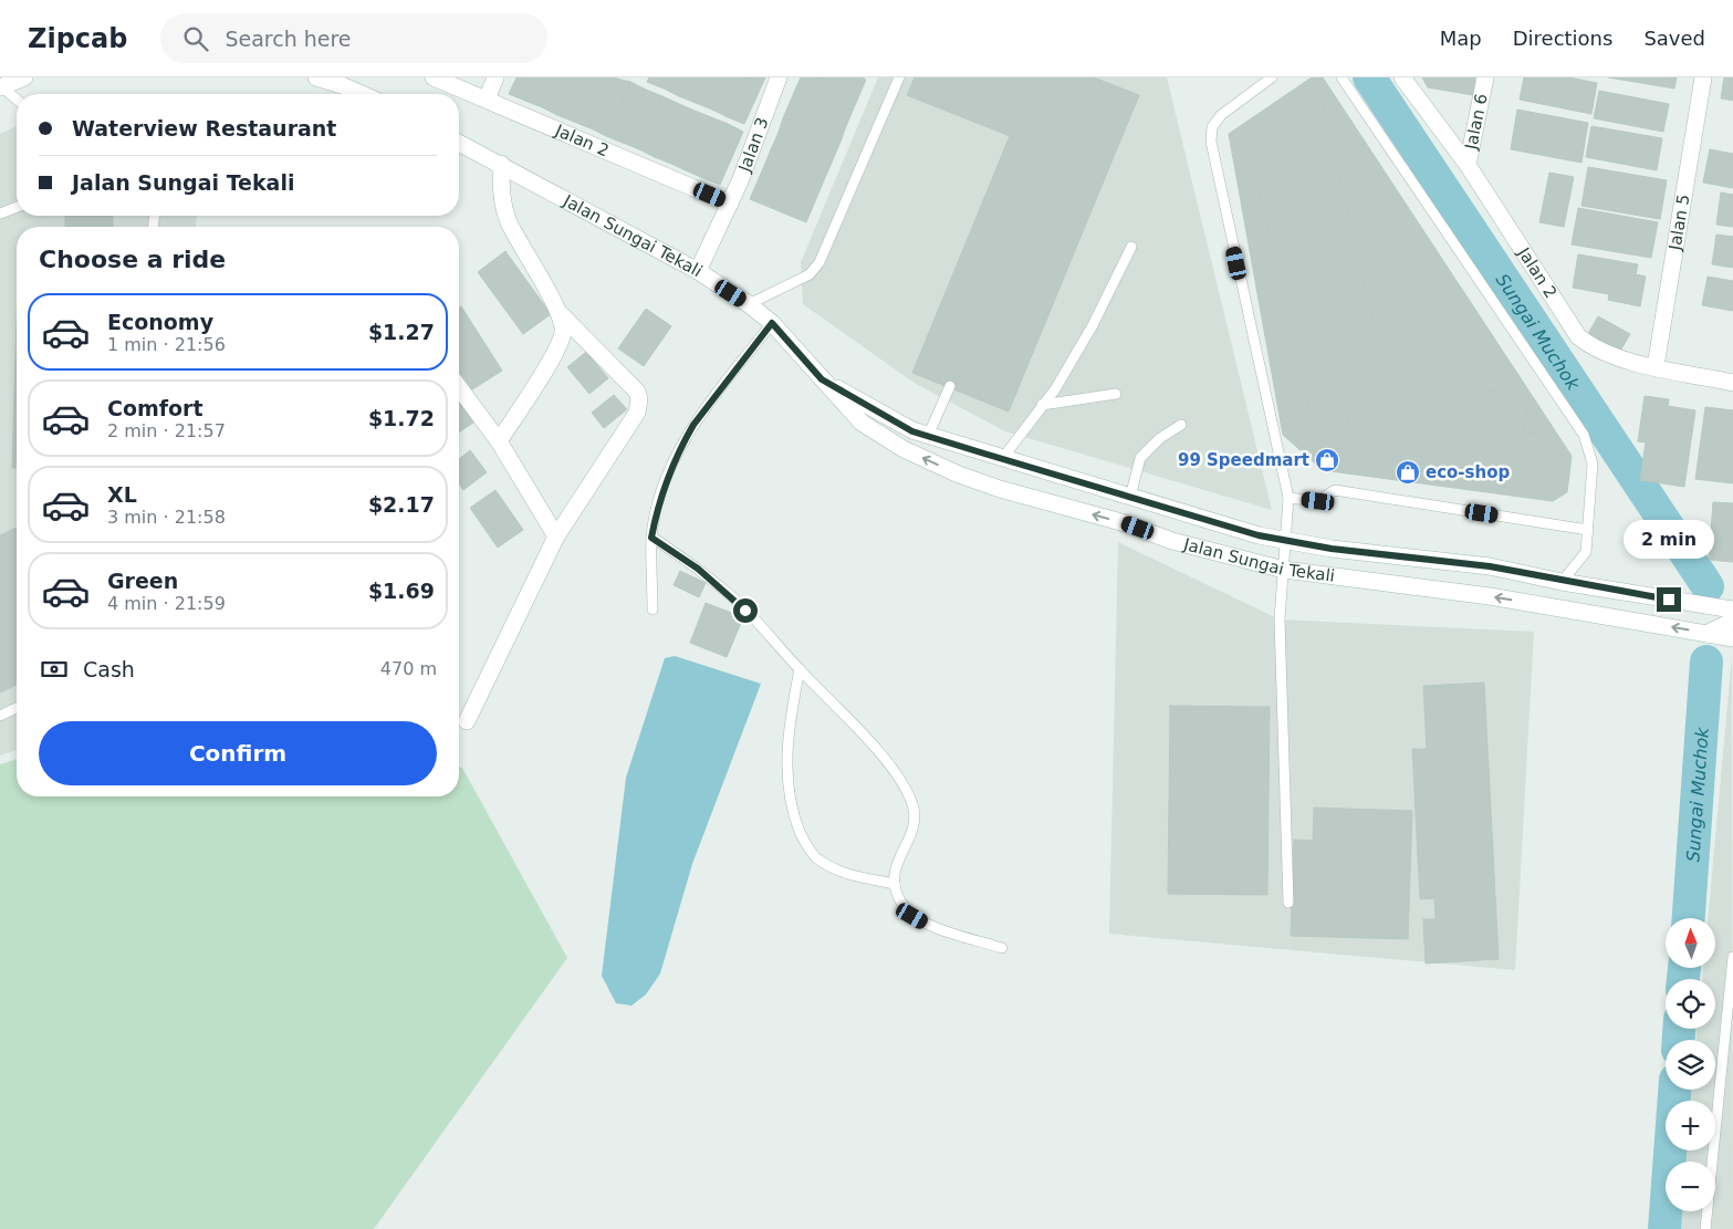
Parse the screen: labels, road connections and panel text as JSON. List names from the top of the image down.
{
  "streets": {
    "street": [
      "Jalan 6",
      "Jalan 2",
      "Jalan 3",
      "Jalan 5",
      "Jalan Sungai Tekali"
    ]
  },
  "crossings": [
    ["Jalan 6", "Jalan 2"],
    ["Jalan 2", "Jalan 3"],
    ["Jalan 2", "Jalan 5"],
    ["Jalan 3", "Jalan Sungai Tekali"]
  ],
  "water": ["Sungai Muchok"],
  "places": {
    "shop": ["99 Speedmart", "eco-shop"]
  },
  "north": "top",
  "page": {
    "header": "Zipcab",
    "search": "Search here",
    "nav": ["Map", "Directions", "Saved"],
    "banner": ["Waterview Restaurant", "Jalan Sungai Tekali"],
    "heading": "Choose a ride",
    "list": [
      {
        "name": "Economy",
        "note": "1 min · 21:56",
        "value": "$1.27"
      },
      {
        "name": "Comfort",
        "note": "2 min · 21:57",
        "value": "$1.72"
      },
      {
        "name": "XL",
        "note": "3 min · 21:58",
        "value": "$2.17"
      },
      {
        "name": "Green",
        "note": "4 min · 21:59",
        "value": "$1.69"
      }
    ],
    "bubble": "2 min",
    "pay": ["Cash", "470 m"],
    "buttons": "Confirm",
    "map_buttons": ["+", "−"]
  }
}
